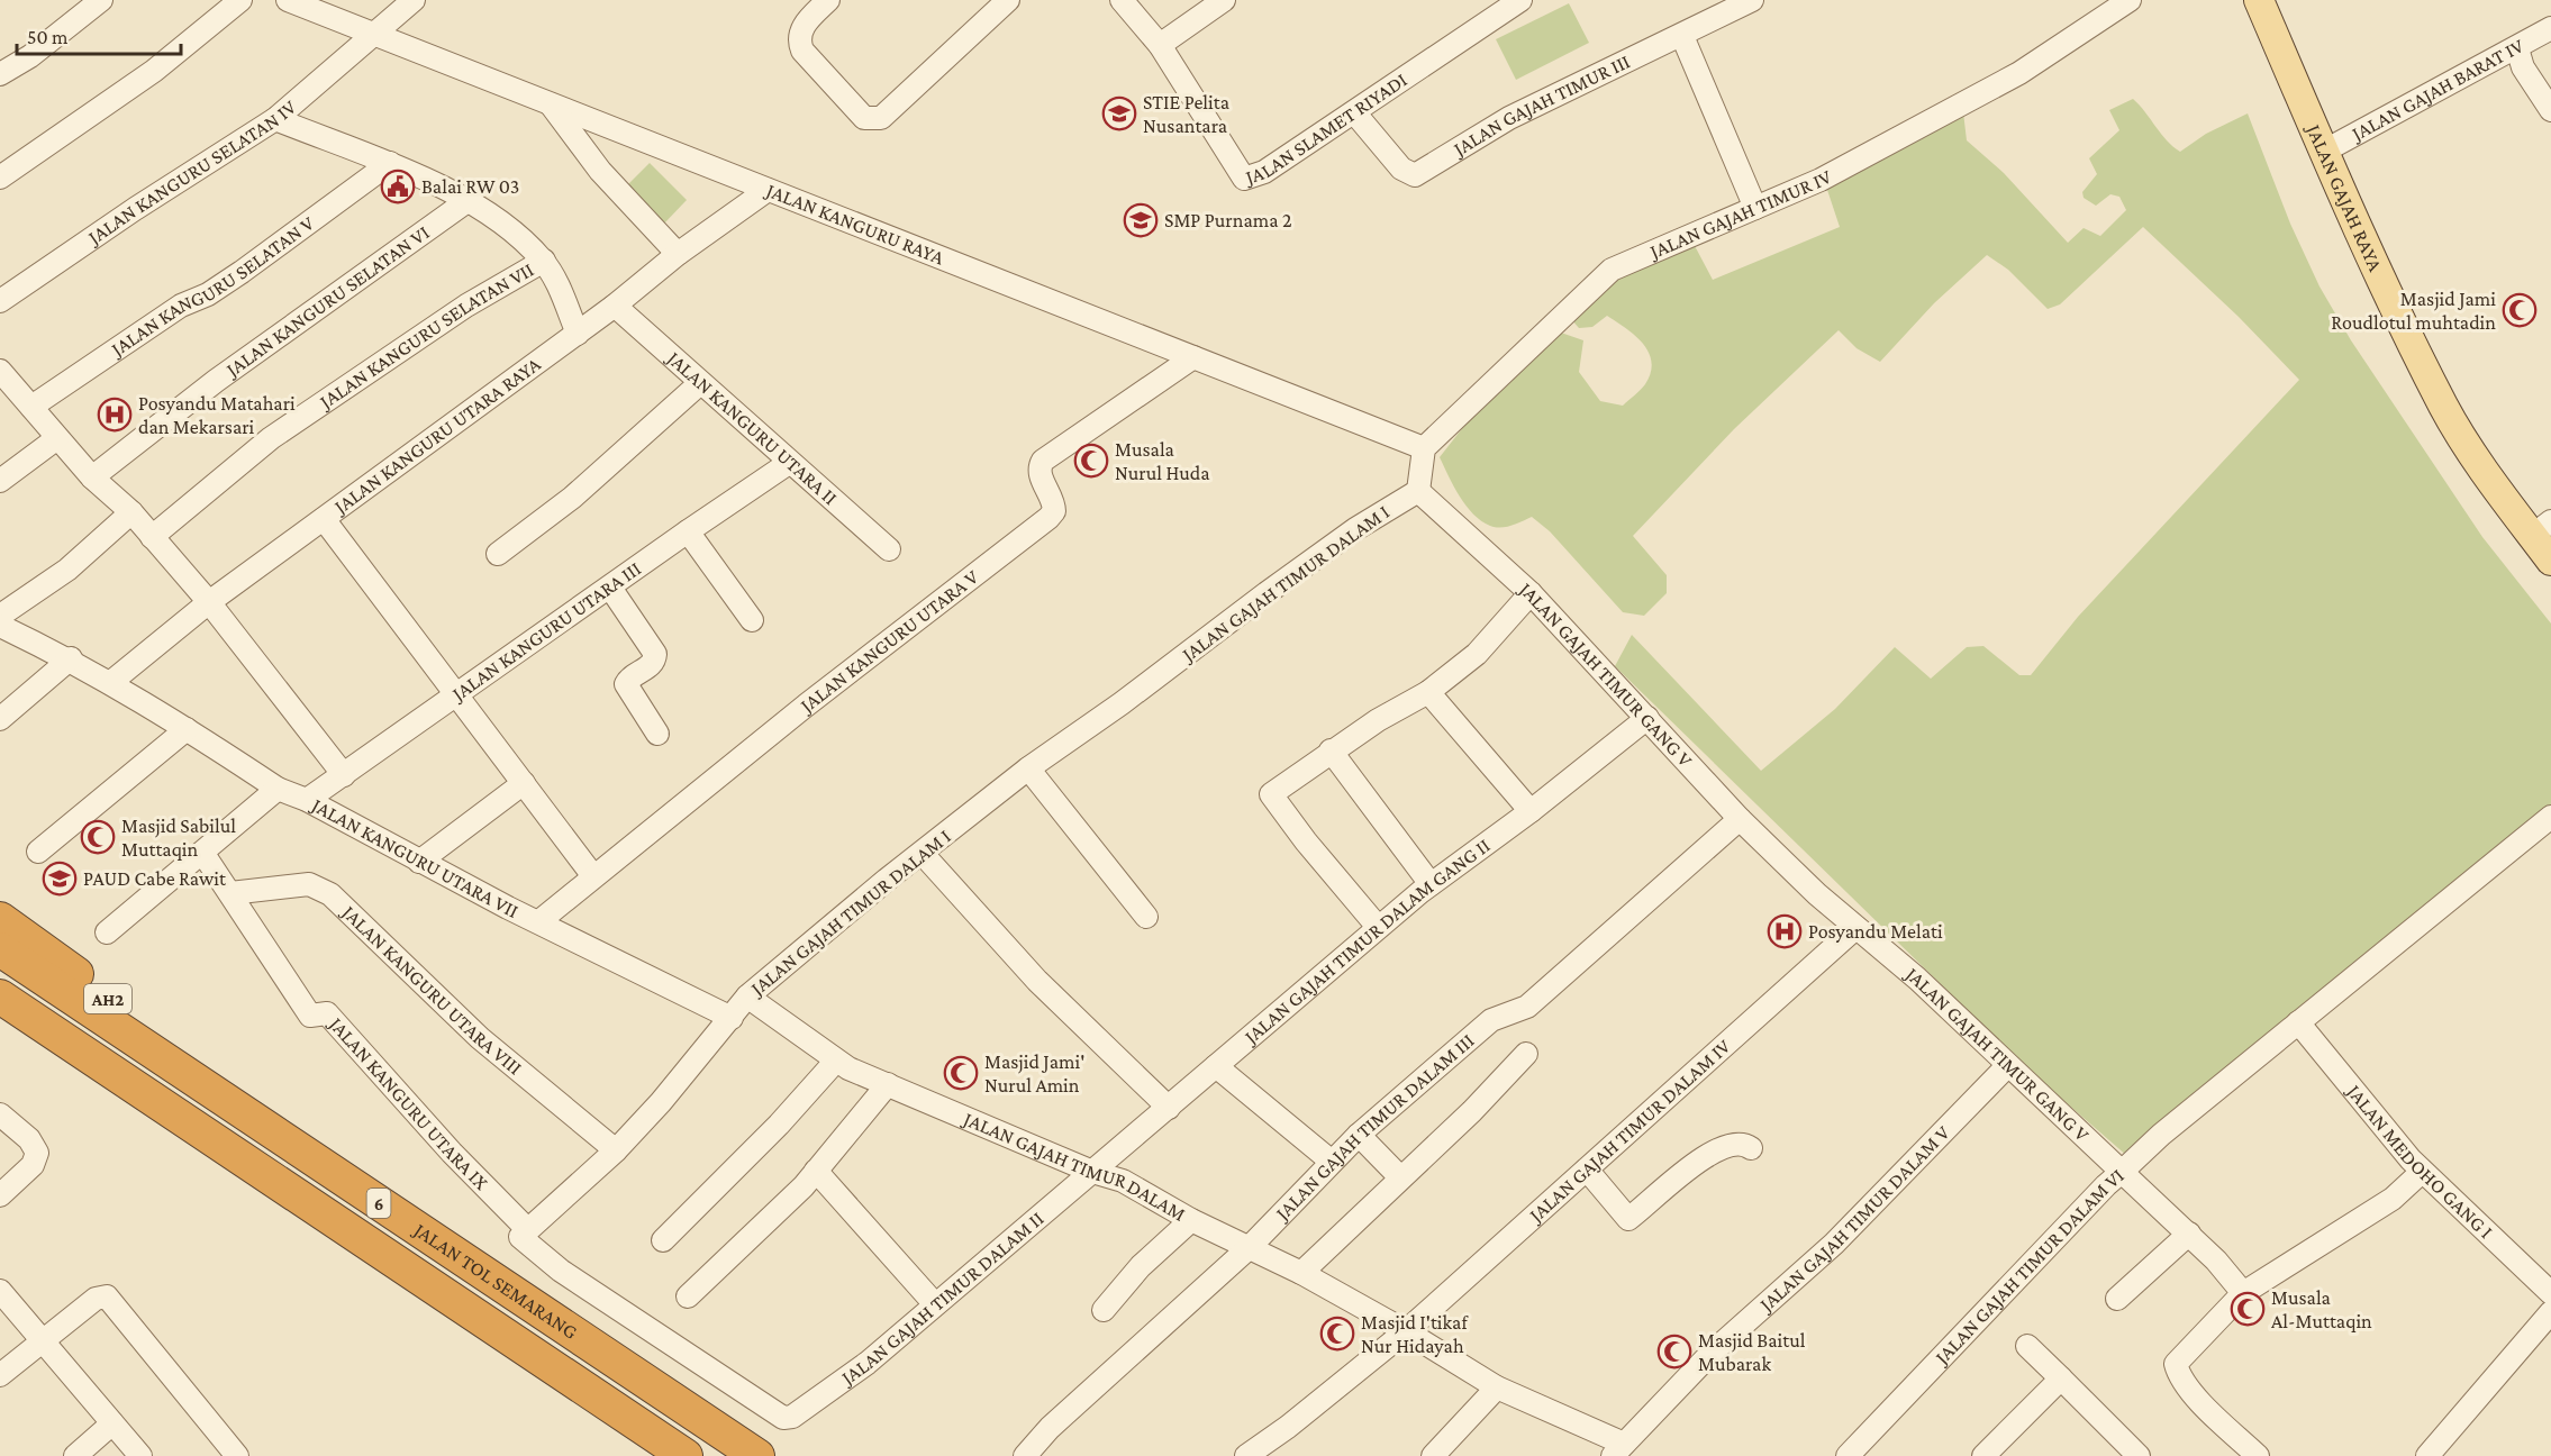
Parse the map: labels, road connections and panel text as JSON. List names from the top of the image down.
{
  "streets": {
    "highway": ["AH2", "6", "JALAN TOL SEMARANG"],
    "main road": ["JALAN GAJAH RAYA"],
    "street": [
      "JALAN GAJAH BARAT IV",
      "JALAN GAJAH TIMUR III",
      "JALAN SLAMET RIYADI",
      "JALAN KANGURU SELATAN IV",
      "JALAN GAJAH TIMUR IV",
      "JALAN KANGURU RAYA",
      "JALAN KANGURU SELATAN V",
      "JALAN KANGURU SELATAN VI",
      "JALAN KANGURU SELATAN VII",
      "JALAN KANGURU UTARA II",
      "JALAN KANGURU UTARA RAYA",
      "JALAN GAJAH TIMUR DALAM I",
      "JALAN KANGURU UTARA III",
      "JALAN KANGURU UTARA V",
      "JALAN GAJAH TIMUR GANG V",
      "JALAN KANGURU UTARA VII",
      "JALAN GAJAH TIMUR DALAM GANG II",
      "JALAN KANGURU UTARA VIII",
      "JALAN KANGURU UTARA IX",
      "JALAN GAJAH TIMUR DALAM III",
      "JALAN GAJAH TIMUR DALAM IV",
      "JALAN MEDOHO GANG I",
      "JALAN GAJAH TIMUR DALAM",
      "JALAN GAJAH TIMUR DALAM V",
      "JALAN GAJAH TIMUR DALAM VI",
      "JALAN GAJAH TIMUR DALAM II"
    ]
  },
  "crossings": [
    ["JALAN GAJAH BARAT IV", "JALAN GAJAH RAYA"],
    ["JALAN GAJAH TIMUR III", "JALAN SLAMET RIYADI"],
    ["JALAN KANGURU SELATAN IV", "JALAN KANGURU RAYA"],
    ["JALAN GAJAH TIMUR IV", "JALAN KANGURU RAYA"],
    ["JALAN KANGURU RAYA", "JALAN KANGURU UTARA RAYA"],
    ["JALAN KANGURU RAYA", "JALAN KANGURU UTARA V"],
    ["JALAN KANGURU UTARA II", "JALAN KANGURU UTARA RAYA"],
    ["JALAN KANGURU UTARA II", "JALAN KANGURU UTARA III"],
    ["JALAN KANGURU UTARA RAYA", "JALAN KANGURU UTARA VII"],
    ["JALAN GAJAH TIMUR DALAM I", "JALAN GAJAH TIMUR GANG V"],
    ["JALAN GAJAH TIMUR DALAM I", "JALAN KANGURU UTARA VII"],
    ["JALAN GAJAH TIMUR DALAM I", "JALAN KANGURU UTARA VIII"],
    ["JALAN GAJAH TIMUR DALAM I", "JALAN KANGURU UTARA IX"],
    ["JALAN GAJAH TIMUR DALAM I", "JALAN GAJAH TIMUR DALAM"],
    ["JALAN GAJAH TIMUR DALAM I", "JALAN GAJAH TIMUR DALAM II"],
    ["JALAN KANGURU UTARA III", "JALAN KANGURU UTARA VII"],
    ["JALAN KANGURU UTARA V", "JALAN KANGURU UTARA VII"],
    ["JALAN GAJAH TIMUR GANG V", "JALAN GAJAH TIMUR DALAM GANG II"],
    ["JALAN GAJAH TIMUR GANG V", "JALAN GAJAH TIMUR DALAM III"],
    ["JALAN GAJAH TIMUR GANG V", "JALAN GAJAH TIMUR DALAM IV"],
    ["JALAN GAJAH TIMUR GANG V", "JALAN GAJAH TIMUR DALAM V"],
    ["JALAN GAJAH TIMUR GANG V", "JALAN GAJAH TIMUR DALAM VI"],
    ["JALAN GAJAH TIMUR DALAM GANG II", "JALAN GAJAH TIMUR DALAM"],
    ["JALAN GAJAH TIMUR DALAM GANG II", "JALAN GAJAH TIMUR DALAM II"],
    ["JALAN KANGURU UTARA VIII", "JALAN KANGURU UTARA IX"],
    ["AH2", "JALAN TOL SEMARANG"],
    ["JALAN KANGURU UTARA IX", "JALAN GAJAH TIMUR DALAM II"],
    ["JALAN GAJAH TIMUR DALAM III", "JALAN GAJAH TIMUR DALAM"],
    ["JALAN GAJAH TIMUR DALAM IV", "JALAN GAJAH TIMUR DALAM"],
    ["JALAN GAJAH TIMUR DALAM", "JALAN GAJAH TIMUR DALAM II"]
  ],
  "places": {
    "school or university": ["STIE Pelita Nusantara", "SMP Purnama 2", "PAUD Cabe Rawit"],
    "public building": ["Balai RW 03"],
    "mosque": [
      "Masjid Jami Roudlotul muhtadin",
      "Musala Nurul Huda",
      "Masjid Sabilul Muttaqin",
      "Masjid Jami' Nurul Amin",
      "Musala Al-Muttaqin",
      "Masjid I'tikaf Nur Hidayah",
      "Masjid Baitul Mubarak"
    ],
    "hospital": ["Posyandu Matahari dan Mekarsari", "Posyandu Melati"]
  },
  "scale_bar": "50 m"
}
